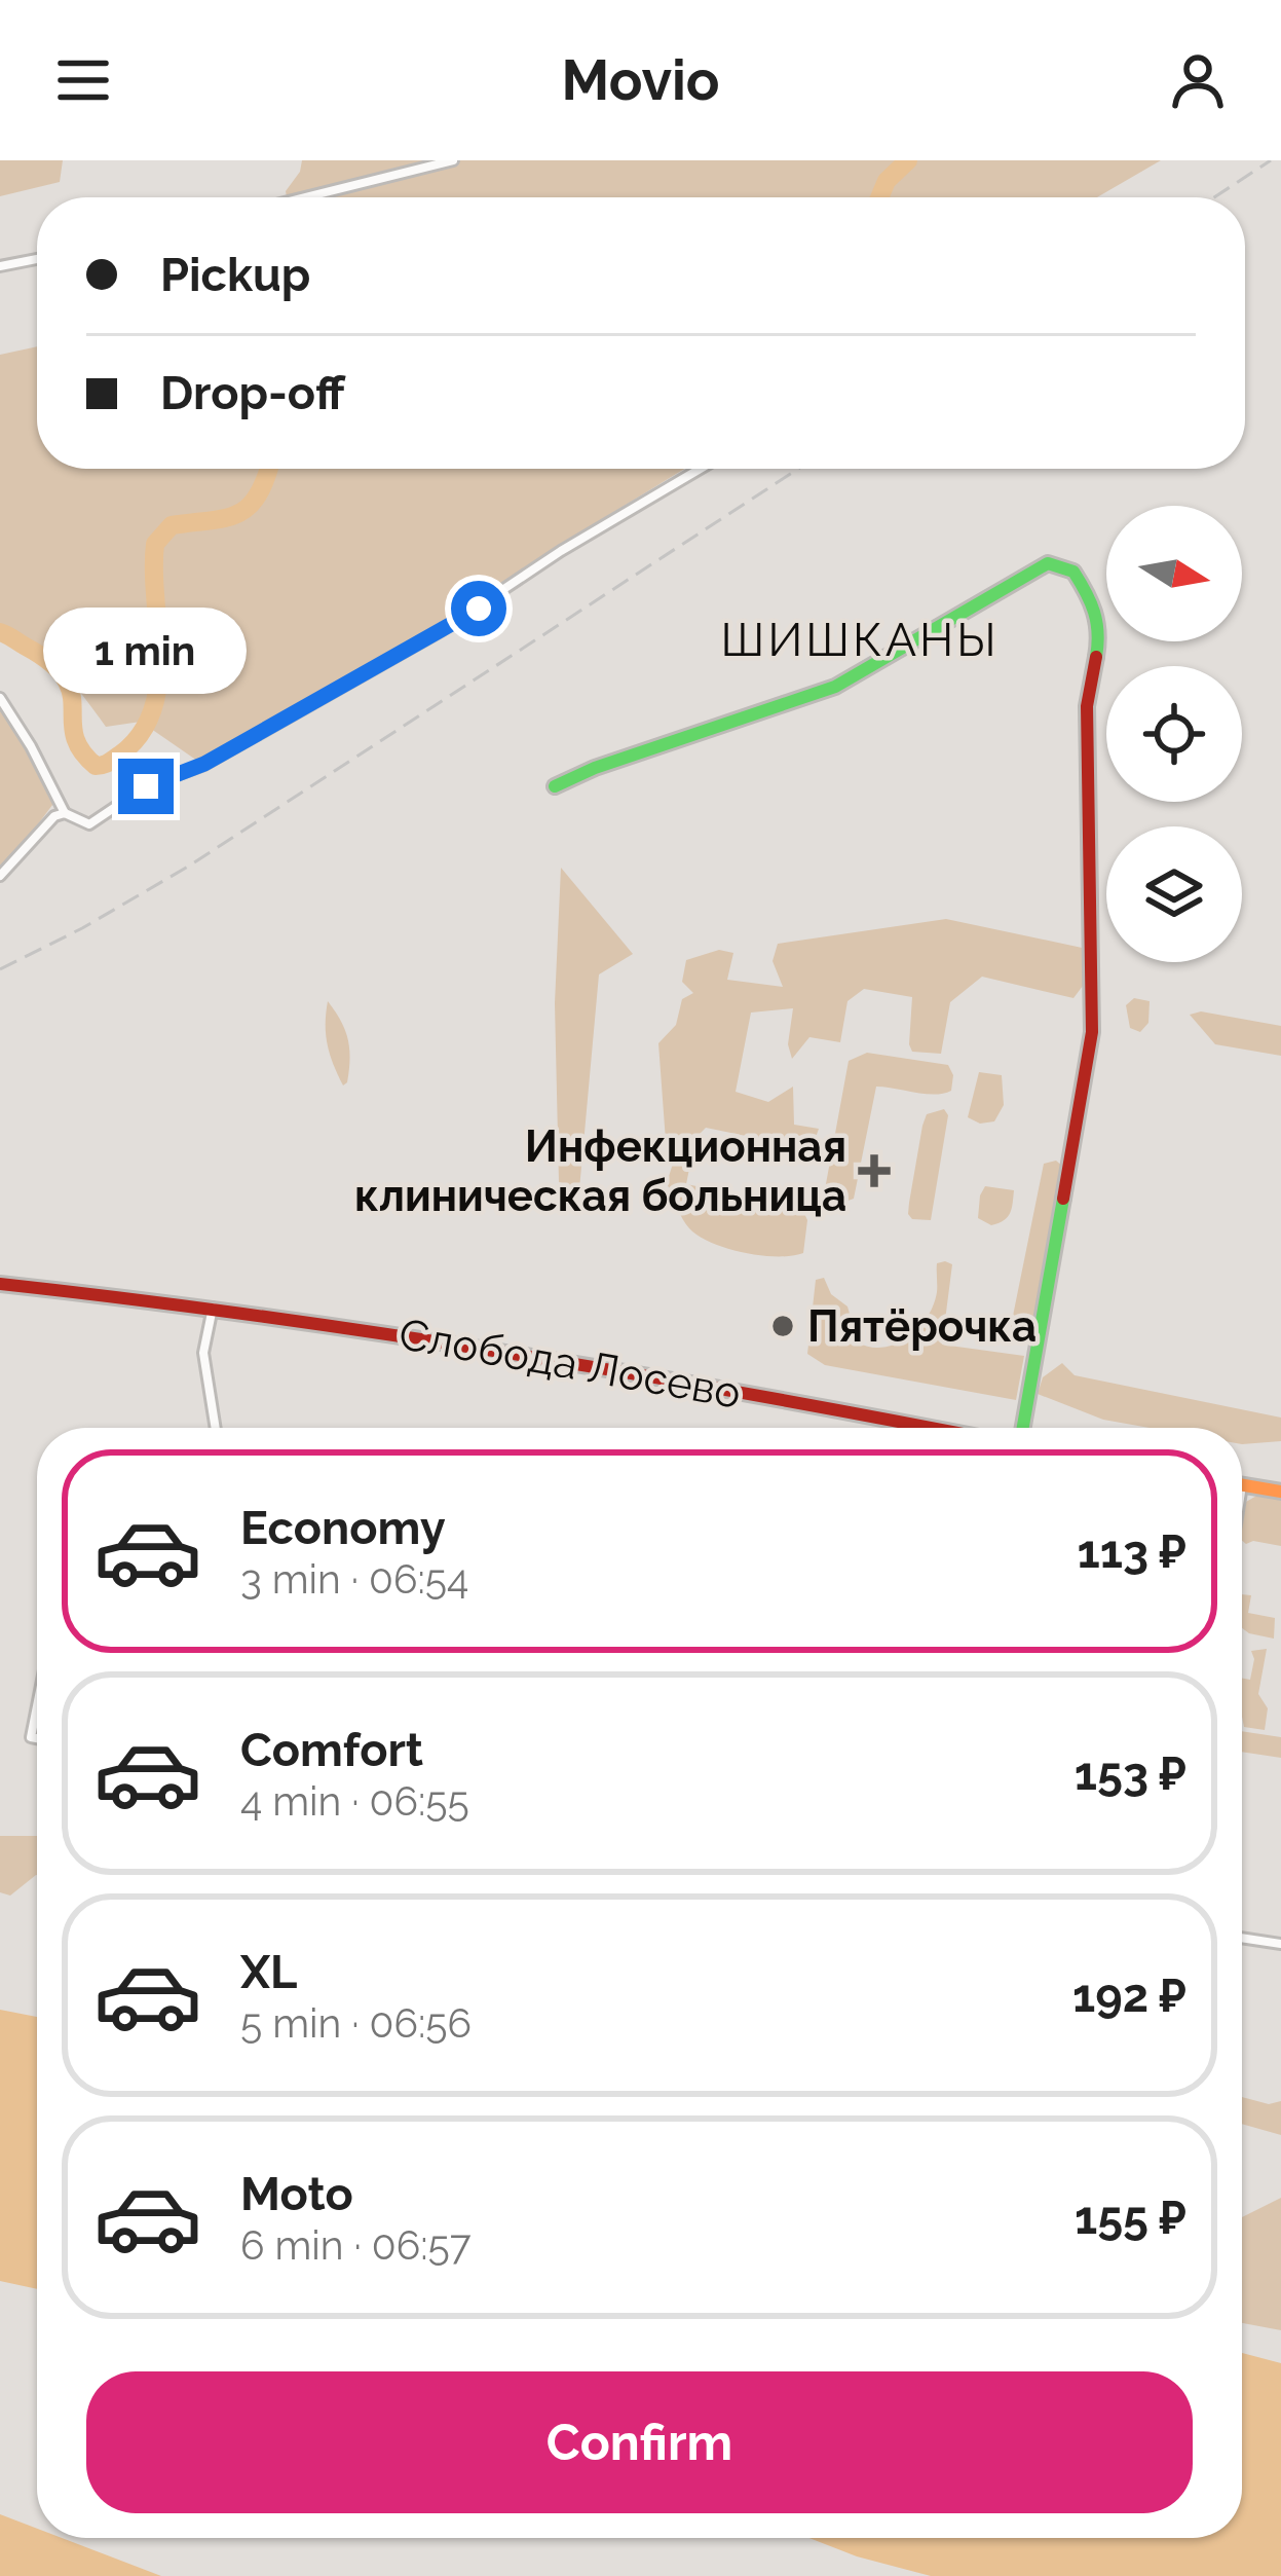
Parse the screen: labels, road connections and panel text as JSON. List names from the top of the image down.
{
  "streets": {
    "street": ["Слобода Лосево"]
  },
  "districts": ["ШИШКАНЫ"],
  "places": {
    "health": ["Инфекционная клиническая больница"],
    "other": ["Пятёрочка"]
  },
  "north": "right",
  "page": {
    "header": "Movio",
    "banner": ["Pickup", "Drop-off"],
    "bubble": "1 min",
    "list": [
      {
        "name": "Economy",
        "note": "3 min · 06:54",
        "value": "113 ₽"
      },
      {
        "name": "Comfort",
        "note": "4 min · 06:55",
        "value": "153 ₽"
      },
      {
        "name": "XL",
        "note": "5 min · 06:56",
        "value": "192 ₽"
      },
      {
        "name": "Moto",
        "note": "6 min · 06:57",
        "value": "155 ₽"
      }
    ],
    "buttons": "Confirm"
  }
}
